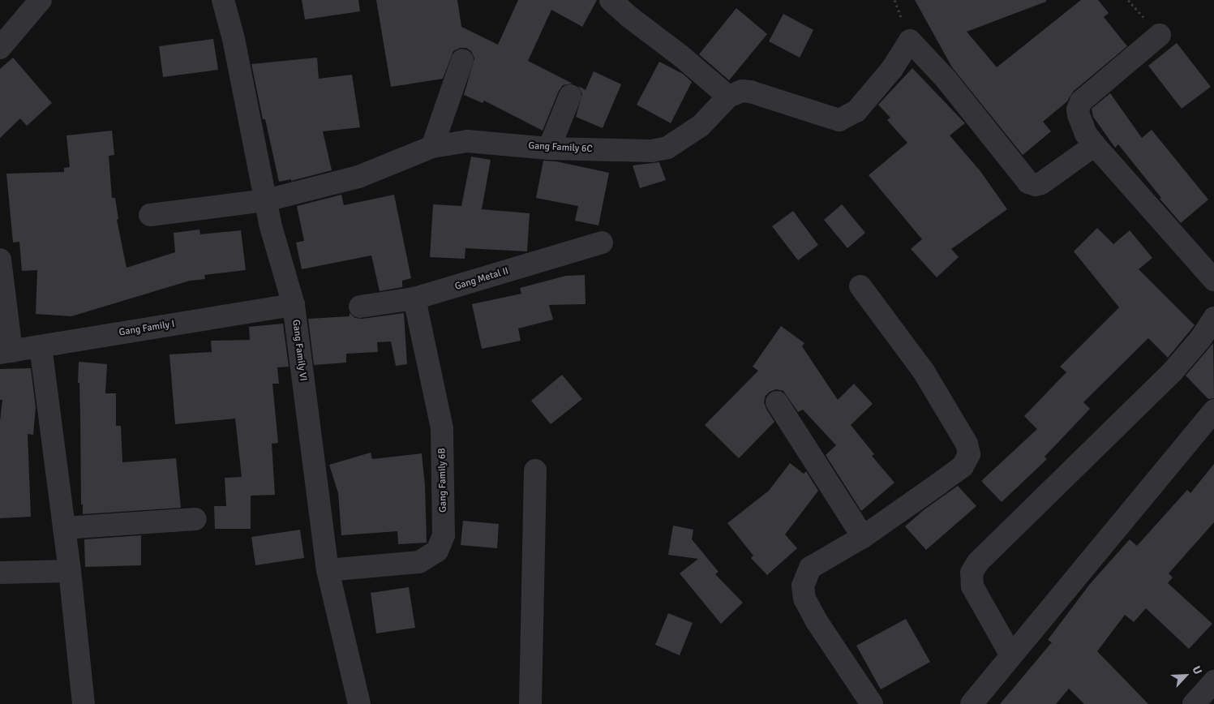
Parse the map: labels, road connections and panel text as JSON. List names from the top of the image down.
{
  "streets": {
    "street": [
      "Gang Family 6C",
      "Gang Metal II",
      "Gang Family I",
      "Gang Family VI",
      "Gang Family 6B"
    ]
  },
  "crossings": [
    ["Gang Family 6C", "Gang Family VI"],
    ["Gang Metal II", "Gang Family 6B"],
    ["Gang Family I", "Gang Family VI"],
    ["Gang Family VI", "Gang Family 6B"]
  ],
  "north": "top right"
}
